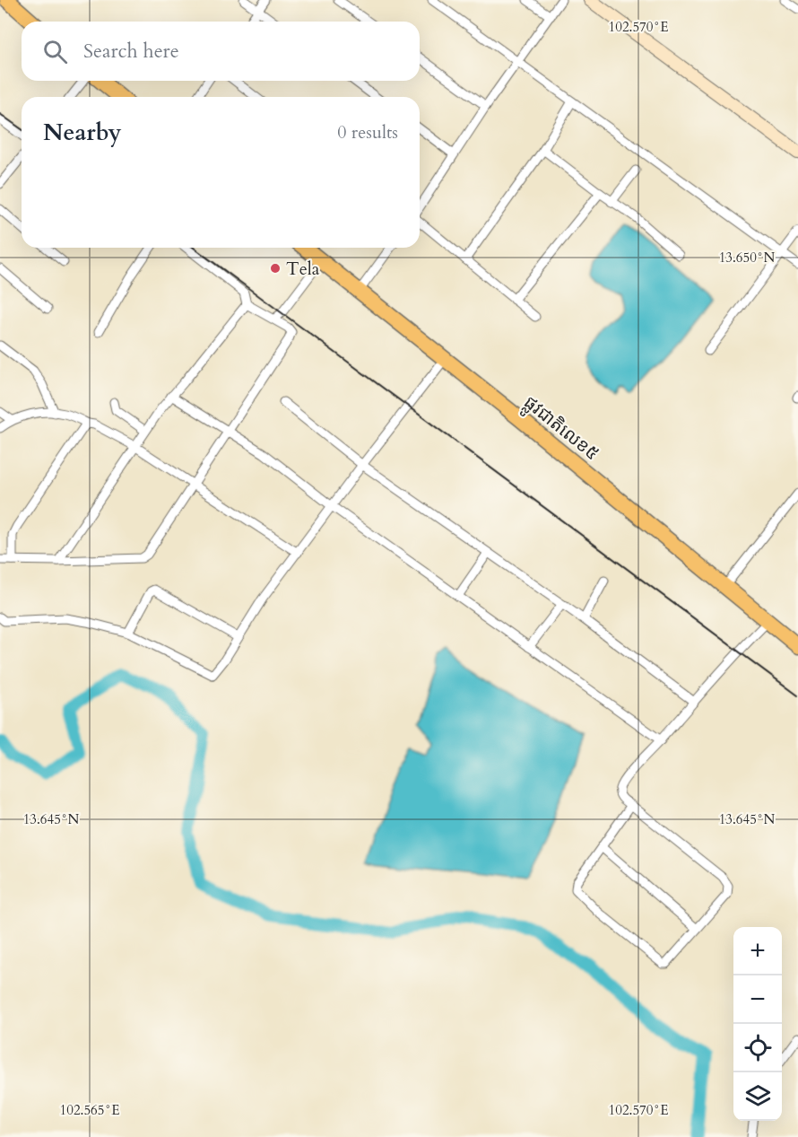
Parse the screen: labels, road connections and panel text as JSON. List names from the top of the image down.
{
  "streets": {
    "highway": ["ផ្លូវជាតិលេខ៥"]
  },
  "places": ["Tela"],
  "page": {
    "search": "Search here",
    "heading": ["Nearby", "0 results"],
    "map_buttons": ["+", "−"]
  },
  "coordinates": [
    "102.570°E",
    "13.650°N",
    "13.645°N",
    "102.565°E"
  ]
}
